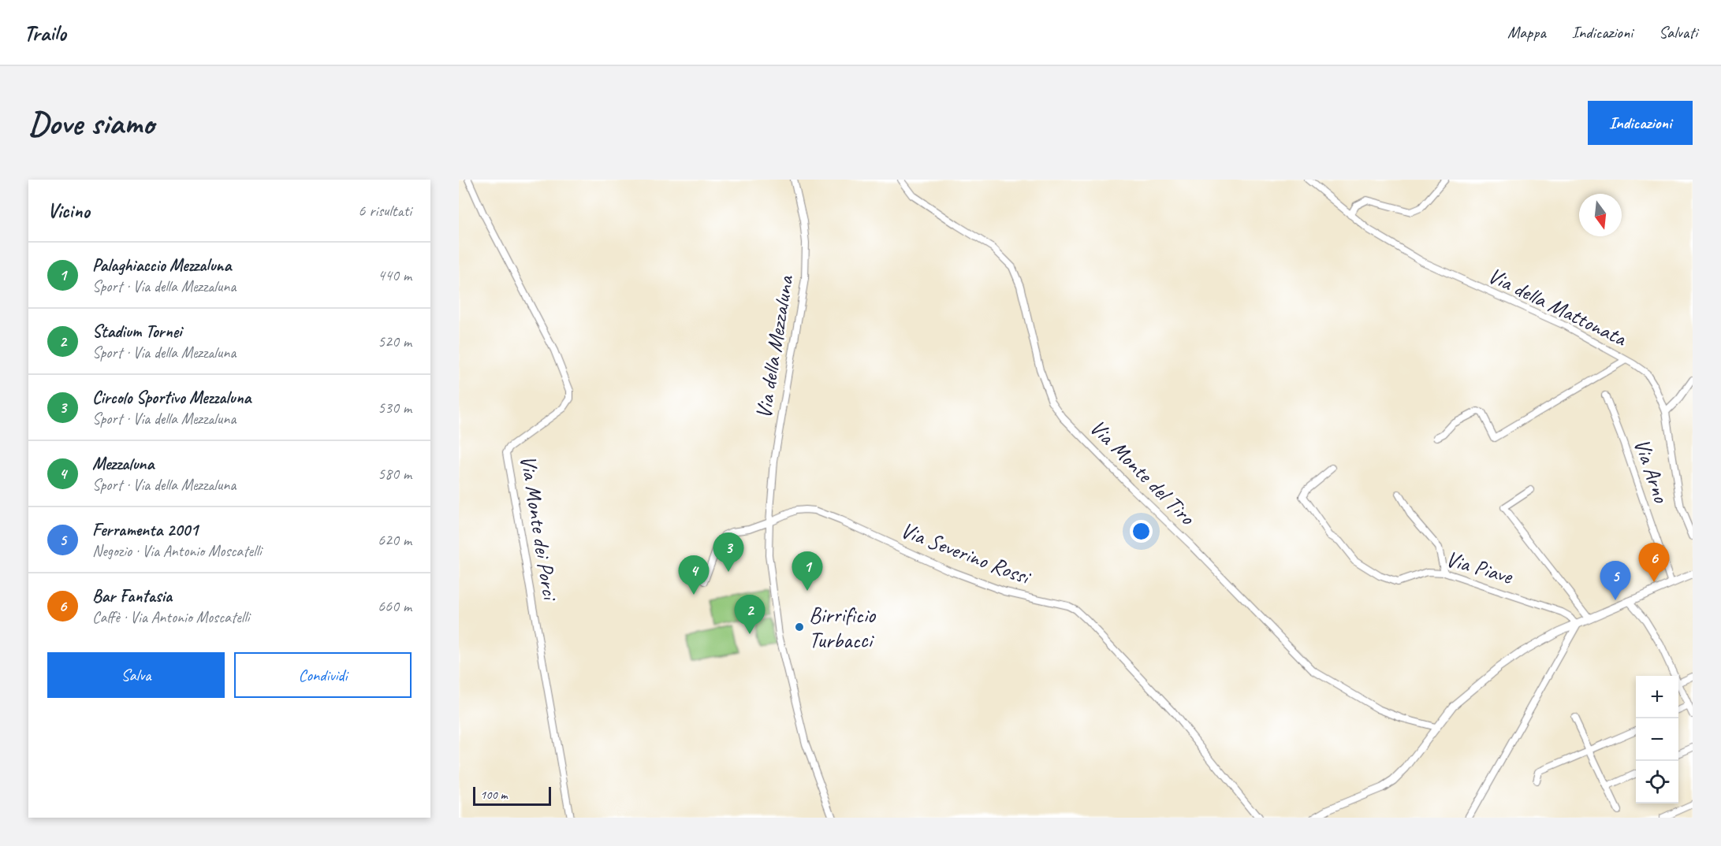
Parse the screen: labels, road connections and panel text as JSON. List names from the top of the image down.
{
  "streets": {
    "street": [
      "Via della Mattonata",
      "Via della Mezzaluna",
      "Via Arno",
      "Via Monte del Tiro",
      "Via Monte dei Porci",
      "Via Severino Rossi",
      "Via Piave"
    ]
  },
  "crossings": [
    ["Via della Mezzaluna", "Via Severino Rossi"]
  ],
  "places": ["Birrificio Turbacci"],
  "scale_bar": "100 m",
  "north": "bottom",
  "page": {
    "header": "Trailo",
    "nav": ["Mappa", "Indicazioni", "Salvati"],
    "buttons": [
      "Indicazioni",
      ["Salva", "Condividi"]
    ],
    "title": "Dove siamo",
    "heading": ["Vicino", "6 risultati"],
    "list": [
      {
        "mark": "1",
        "name": "Palaghiaccio Mezzaluna",
        "note": "Sport · Via della Mezzaluna",
        "value": "440 m"
      },
      {
        "mark": "2",
        "name": "Stadium Tornei",
        "note": "Sport · Via della Mezzaluna",
        "value": "520 m"
      },
      {
        "mark": "3",
        "name": "Circolo Sportivo Mezzaluna",
        "note": "Sport · Via della Mezzaluna",
        "value": "530 m"
      },
      {
        "mark": "4",
        "name": "Mezzaluna",
        "note": "Sport · Via della Mezzaluna",
        "value": "580 m"
      },
      {
        "mark": "5",
        "name": "Ferramenta 2001",
        "note": "Negozio · Via Antonio Moscatelli",
        "value": "620 m"
      },
      {
        "mark": "6",
        "name": "Bar Fantasia",
        "note": "Caffè · Via Antonio Moscatelli",
        "value": "660 m"
      }
    ],
    "pins": [
      "3",
      "6",
      "1",
      "4",
      "5",
      "2"
    ],
    "map_buttons": ["+", "−"],
    "scale": "100 m"
  }
}
